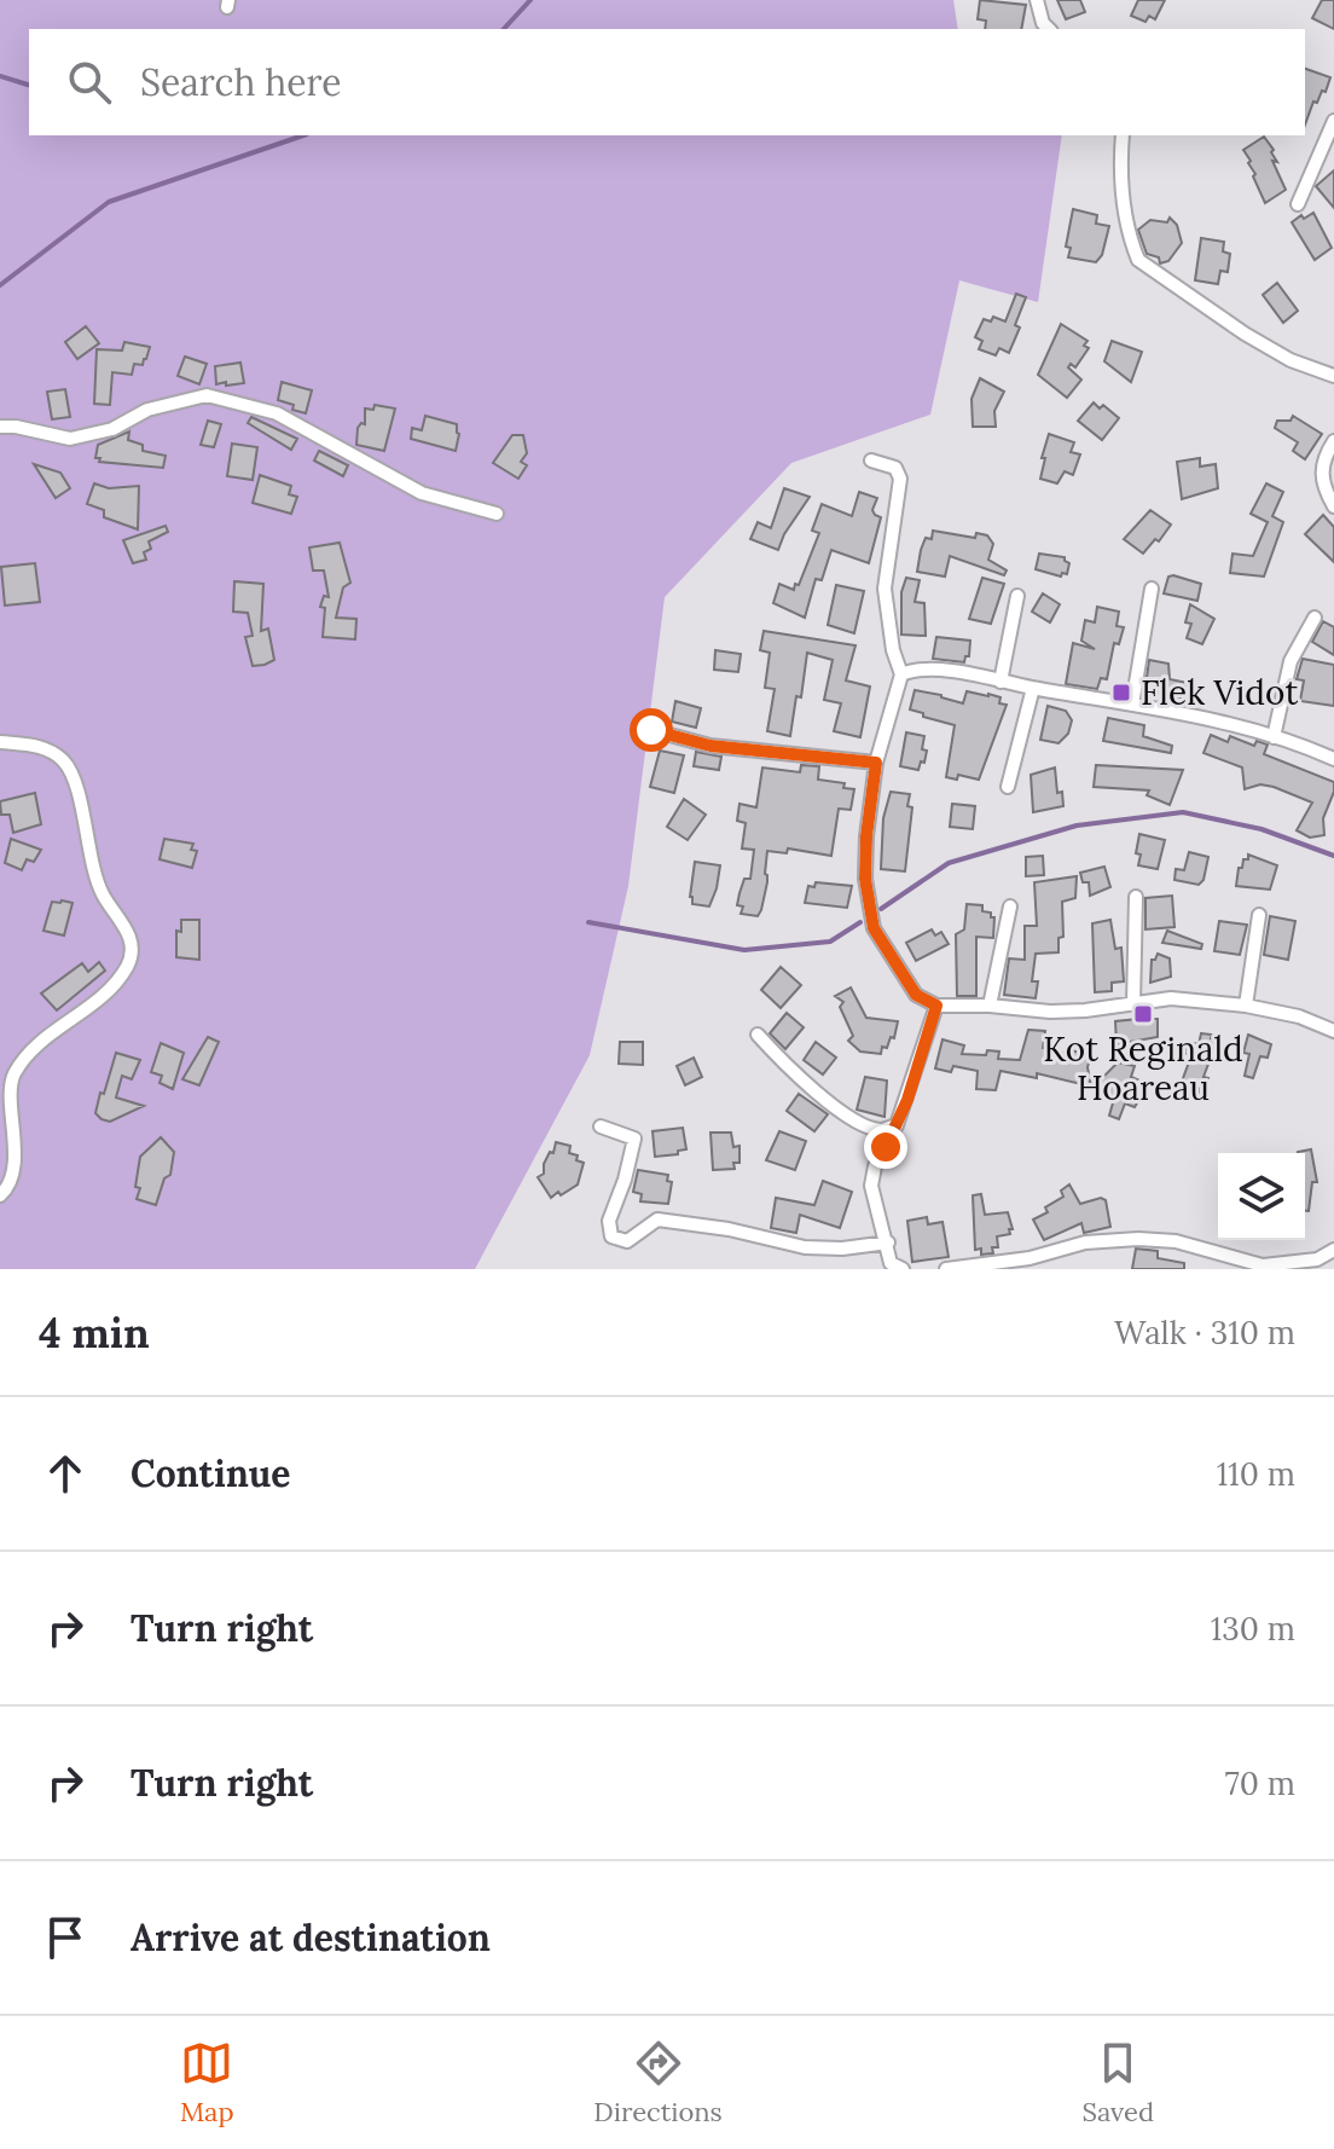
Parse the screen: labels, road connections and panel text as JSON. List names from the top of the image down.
{
  "places": {
    "transit": ["Flek Vidot", "Kot Reginald Hoareau"]
  },
  "page": {
    "search": "Search here",
    "heading": ["4 min", "Walk · 310 m"],
    "list": [
      ["Continue", "110 m"],
      ["Turn right", "130 m"],
      ["Turn right", "70 m"],
      "Arrive at destination"
    ],
    "nav": ["Map", "Directions", "Saved"]
  }
}
